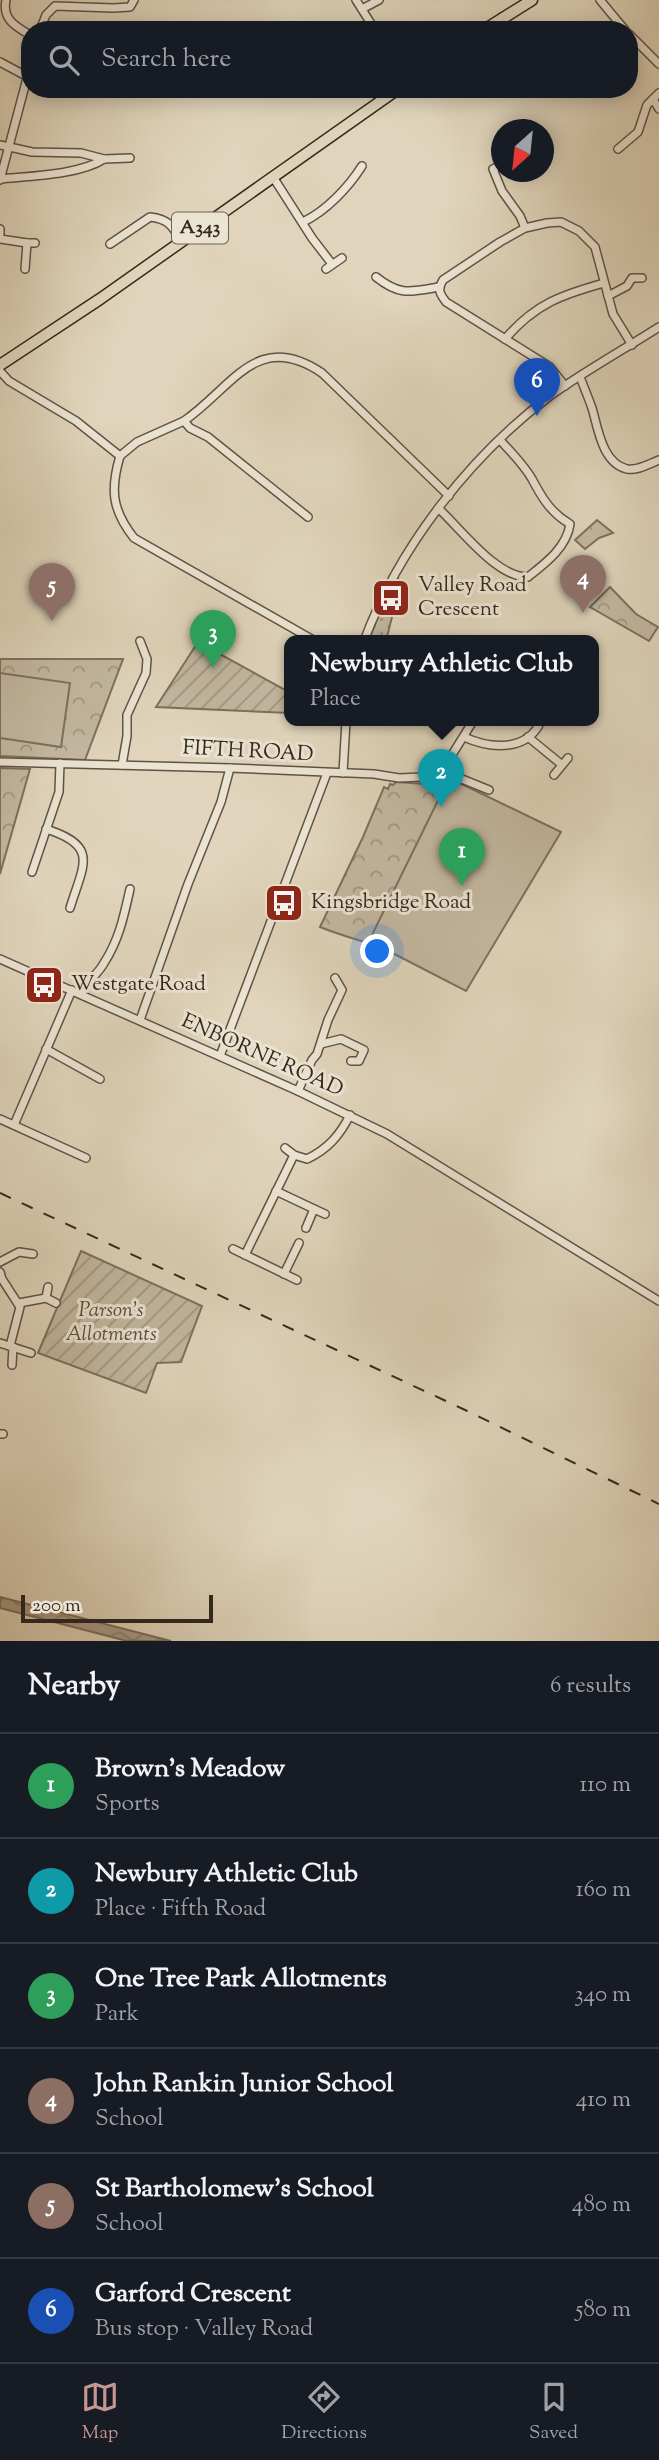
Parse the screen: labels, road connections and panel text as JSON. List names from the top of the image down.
{
  "streets": {
    "main road": ["A343"],
    "street": ["FIFTH ROAD", "ENBORNE ROAD"]
  },
  "parks": ["Parson's Allotments"],
  "places": {
    "bus stop": ["Valley Road Crescent", "Kingsbridge Road", "Westgate Road"]
  },
  "scale_bar": "200 m",
  "north": "bottom left",
  "page": {
    "search": "Search here",
    "pins": [
      "6",
      "4",
      "5",
      "3",
      "2",
      "1"
    ],
    "popup": ["Newbury Athletic Club", "Place"],
    "scale": "200 m",
    "heading": ["Nearby", "6 results"],
    "list": [
      {
        "mark": "1",
        "name": "Brown's Meadow",
        "note": "Sports",
        "value": "110 m"
      },
      {
        "mark": "2",
        "name": "Newbury Athletic Club",
        "note": "Place · Fifth Road",
        "value": "160 m"
      },
      {
        "mark": "3",
        "name": "One Tree Park Allotments",
        "note": "Park",
        "value": "340 m"
      },
      {
        "mark": "4",
        "name": "John Rankin Junior School",
        "note": "School",
        "value": "410 m"
      },
      {
        "mark": "5",
        "name": "St Bartholomew's School",
        "note": "School",
        "value": "480 m"
      },
      {
        "mark": "6",
        "name": "Garford Crescent",
        "note": "Bus stop · Valley Road",
        "value": "580 m"
      }
    ],
    "nav": ["Map", "Directions", "Saved"]
  }
}
